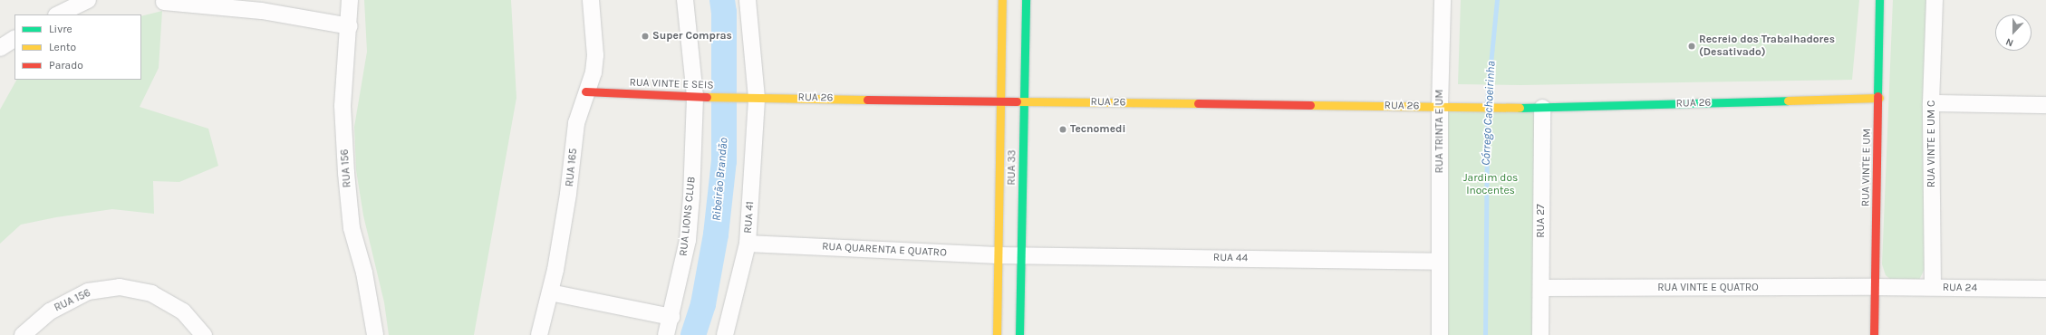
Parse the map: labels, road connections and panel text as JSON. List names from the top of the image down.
{
  "streets": {
    "street": [
      "RUA VINTE E SEIS",
      "RUA 26",
      "RUA TRINTA E UM",
      "RUA VINTE E UM C",
      "RUA 165",
      "RUA 33",
      "RUA VINTE E UM",
      "RUA 156",
      "RUA LIONS CLUB",
      "RUA 41",
      "RUA 27",
      "RUA QUARENTA E QUATRO",
      "RUA 44",
      "RUA VINTE E QUATRO",
      "RUA 24"
    ]
  },
  "crossings": [
    ["RUA VINTE E SEIS", "RUA 26"],
    ["RUA VINTE E SEIS", "RUA 165"],
    ["RUA VINTE E SEIS", "RUA LIONS CLUB"],
    ["RUA VINTE E SEIS", "RUA 41"],
    ["RUA 26", "RUA TRINTA E UM"],
    ["RUA 26", "RUA 33"],
    ["RUA 26", "RUA VINTE E UM"],
    ["RUA 26", "RUA 41"],
    ["RUA 26", "RUA 27"],
    ["RUA TRINTA E UM", "RUA 44"],
    ["RUA VINTE E UM C", "RUA 24"],
    ["RUA 33", "RUA QUARENTA E QUATRO"],
    ["RUA 33", "RUA 44"],
    ["RUA VINTE E UM", "RUA VINTE E QUATRO"],
    ["RUA VINTE E UM", "RUA 24"],
    ["RUA 41", "RUA QUARENTA E QUATRO"],
    ["RUA 27", "RUA VINTE E QUATRO"],
    ["RUA QUARENTA E QUATRO", "RUA 44"],
    ["RUA VINTE E QUATRO", "RUA 24"]
  ],
  "water": ["Córrego Cachoeirinha", "Ribeirão Brandão"],
  "parks": ["Jardim dos Inocentes"],
  "places": ["Super Compras", "Recreio dos Trabalhadores (Desativado)", "Tecnomedi"],
  "legend": ["Livre", "Lento", "Parado"],
  "north": "bottom"
}
